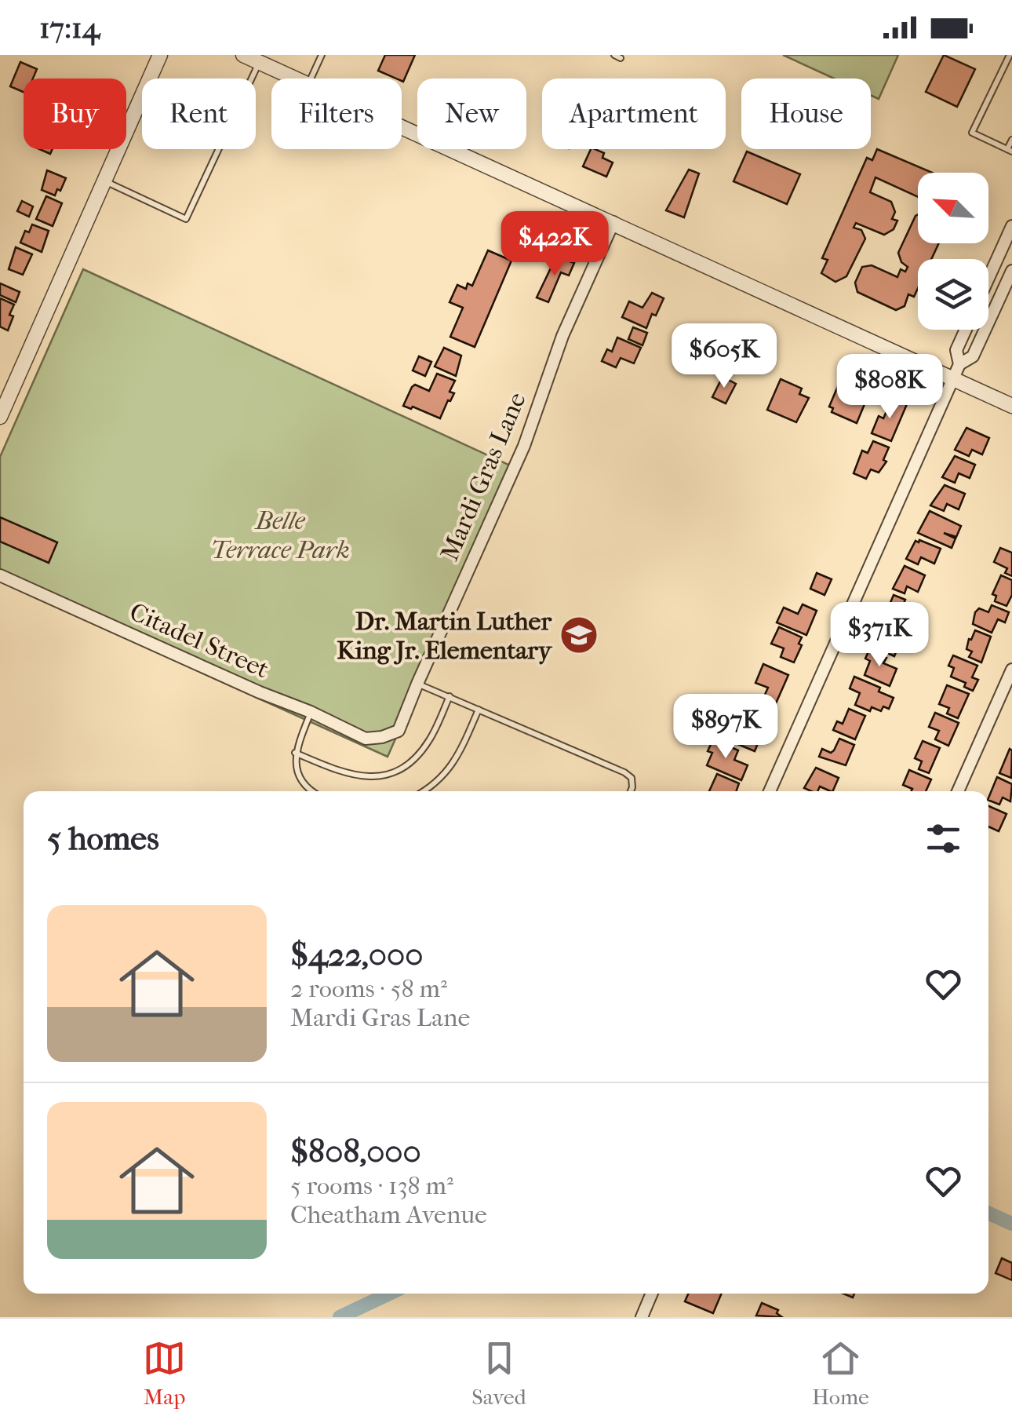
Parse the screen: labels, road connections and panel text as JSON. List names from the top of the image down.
{
  "streets": {
    "street": ["Mardi Gras Lane", "Citadel Street"]
  },
  "crossings": [
    ["Mardi Gras Lane", "Citadel Street"]
  ],
  "parks": ["Belle Terrace Park"],
  "places": {
    "school or university": ["Dr. Martin Luther King Jr. Elementary"]
  },
  "north": "top left",
  "page": {
    "status": "17:14",
    "chip": [
      "Buy",
      "Rent",
      "Filters",
      "New",
      "Apartment",
      "House"
    ],
    "price": [
      "$422K",
      "$605K",
      "$808K",
      "$371K",
      "$897K"
    ],
    "heading": "5 homes",
    "list": [
      {
        "name": "$422,000",
        "note": "2 rooms · 58 m² · Mardi Gras Lane"
      },
      {
        "name": "$808,000",
        "note": "5 rooms · 138 m² · Cheatham Avenue"
      }
    ],
    "tabs": ["Map", "Saved", "Home"]
  }
}
